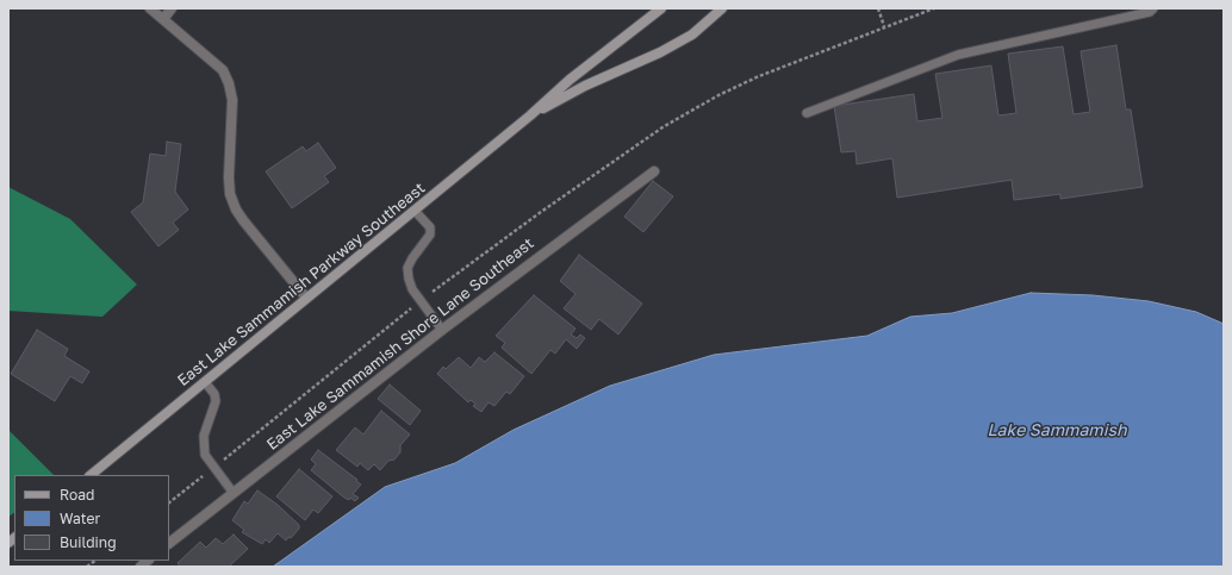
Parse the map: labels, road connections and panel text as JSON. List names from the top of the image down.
{
  "streets": {
    "main road": ["East Lake Sammamish Parkway Southeast"],
    "street": ["East Lake Sammamish Shore Lane Southeast"]
  },
  "water": ["Lake Sammamish"],
  "legend": ["Road", "Water", "Building"]
}
